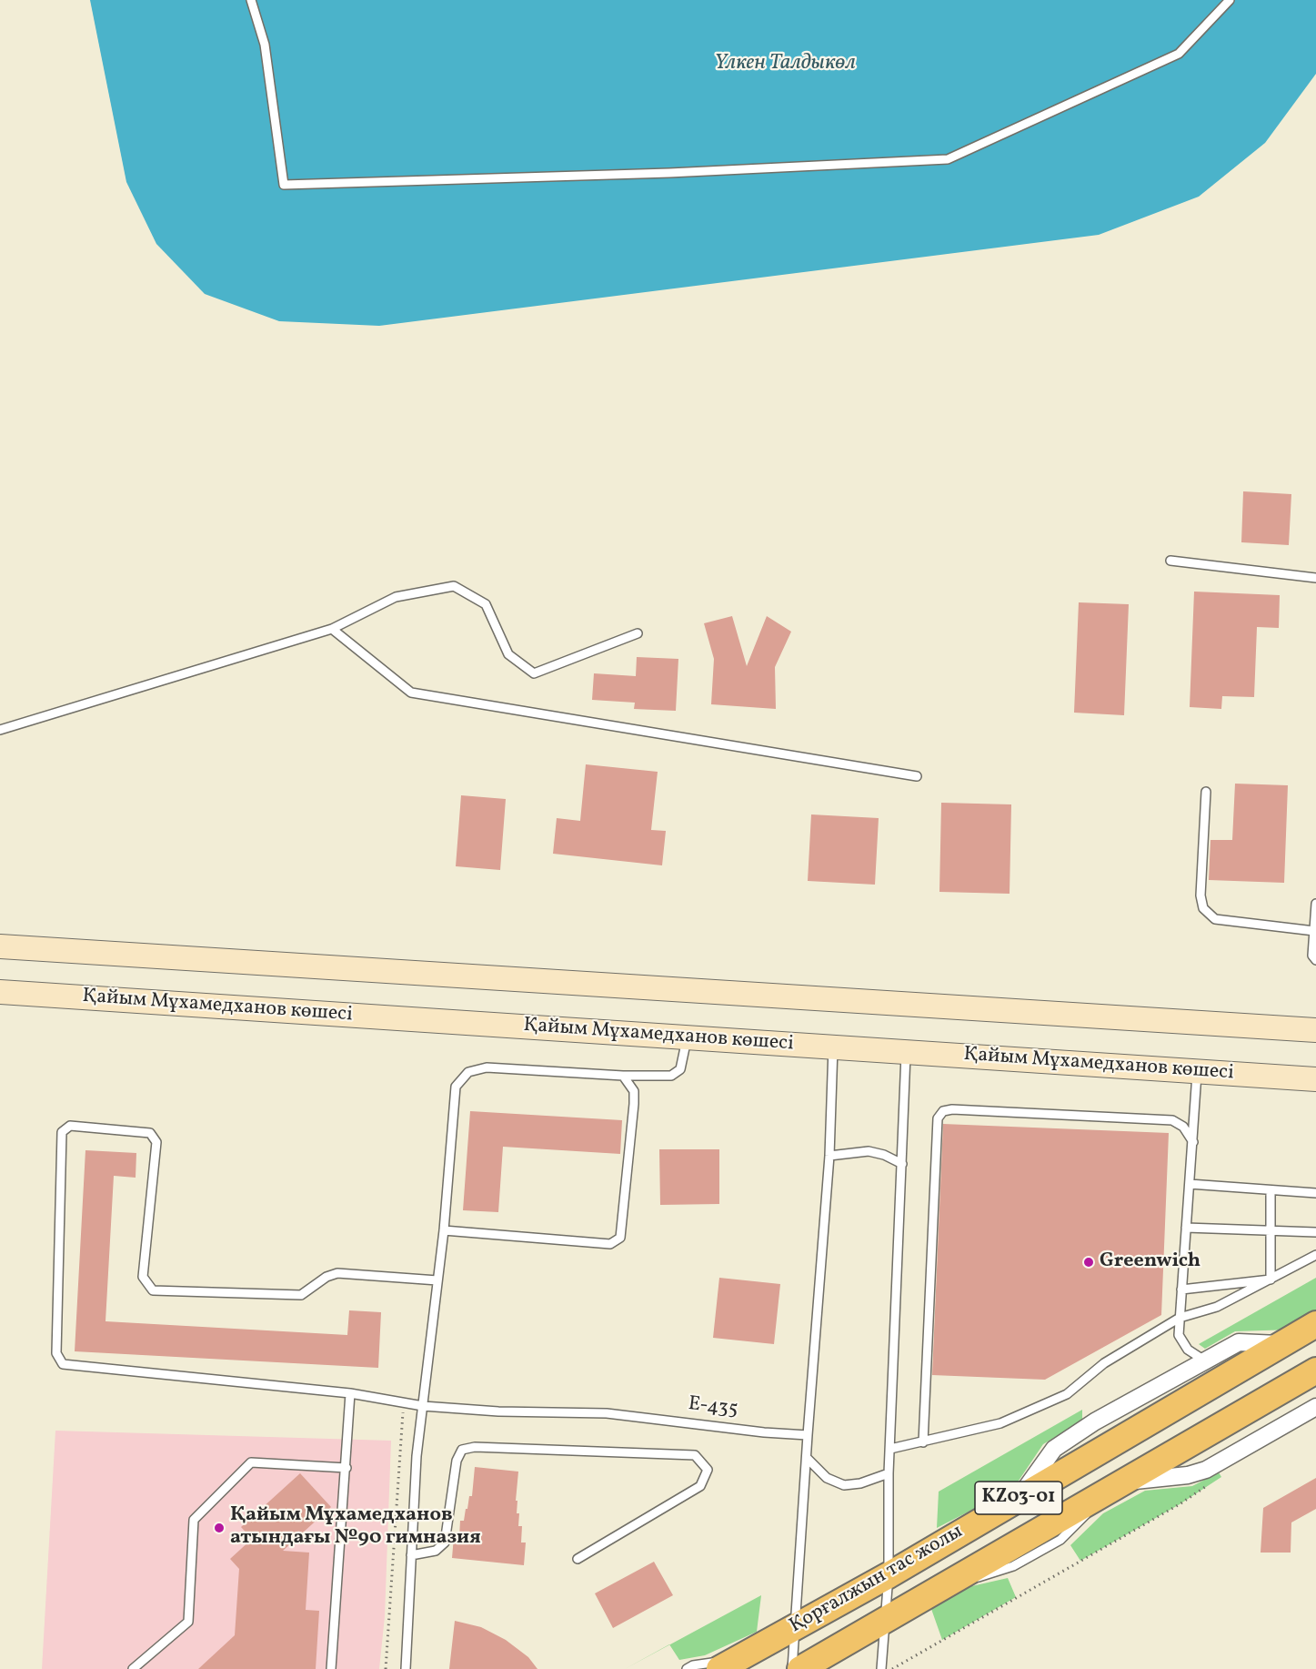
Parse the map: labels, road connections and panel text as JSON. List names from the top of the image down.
{
  "streets": {
    "main road": ["Қайым Мұхамедханов көшесі", "KZ03-01", "Қорғалжын тас жолы"],
    "lane": ["Е-435"]
  },
  "water": ["Үлкен Талдыкөл"],
  "places": ["Greenwich", "Қайым Мұхамедханов атындағы №90 гимназия"]
}
